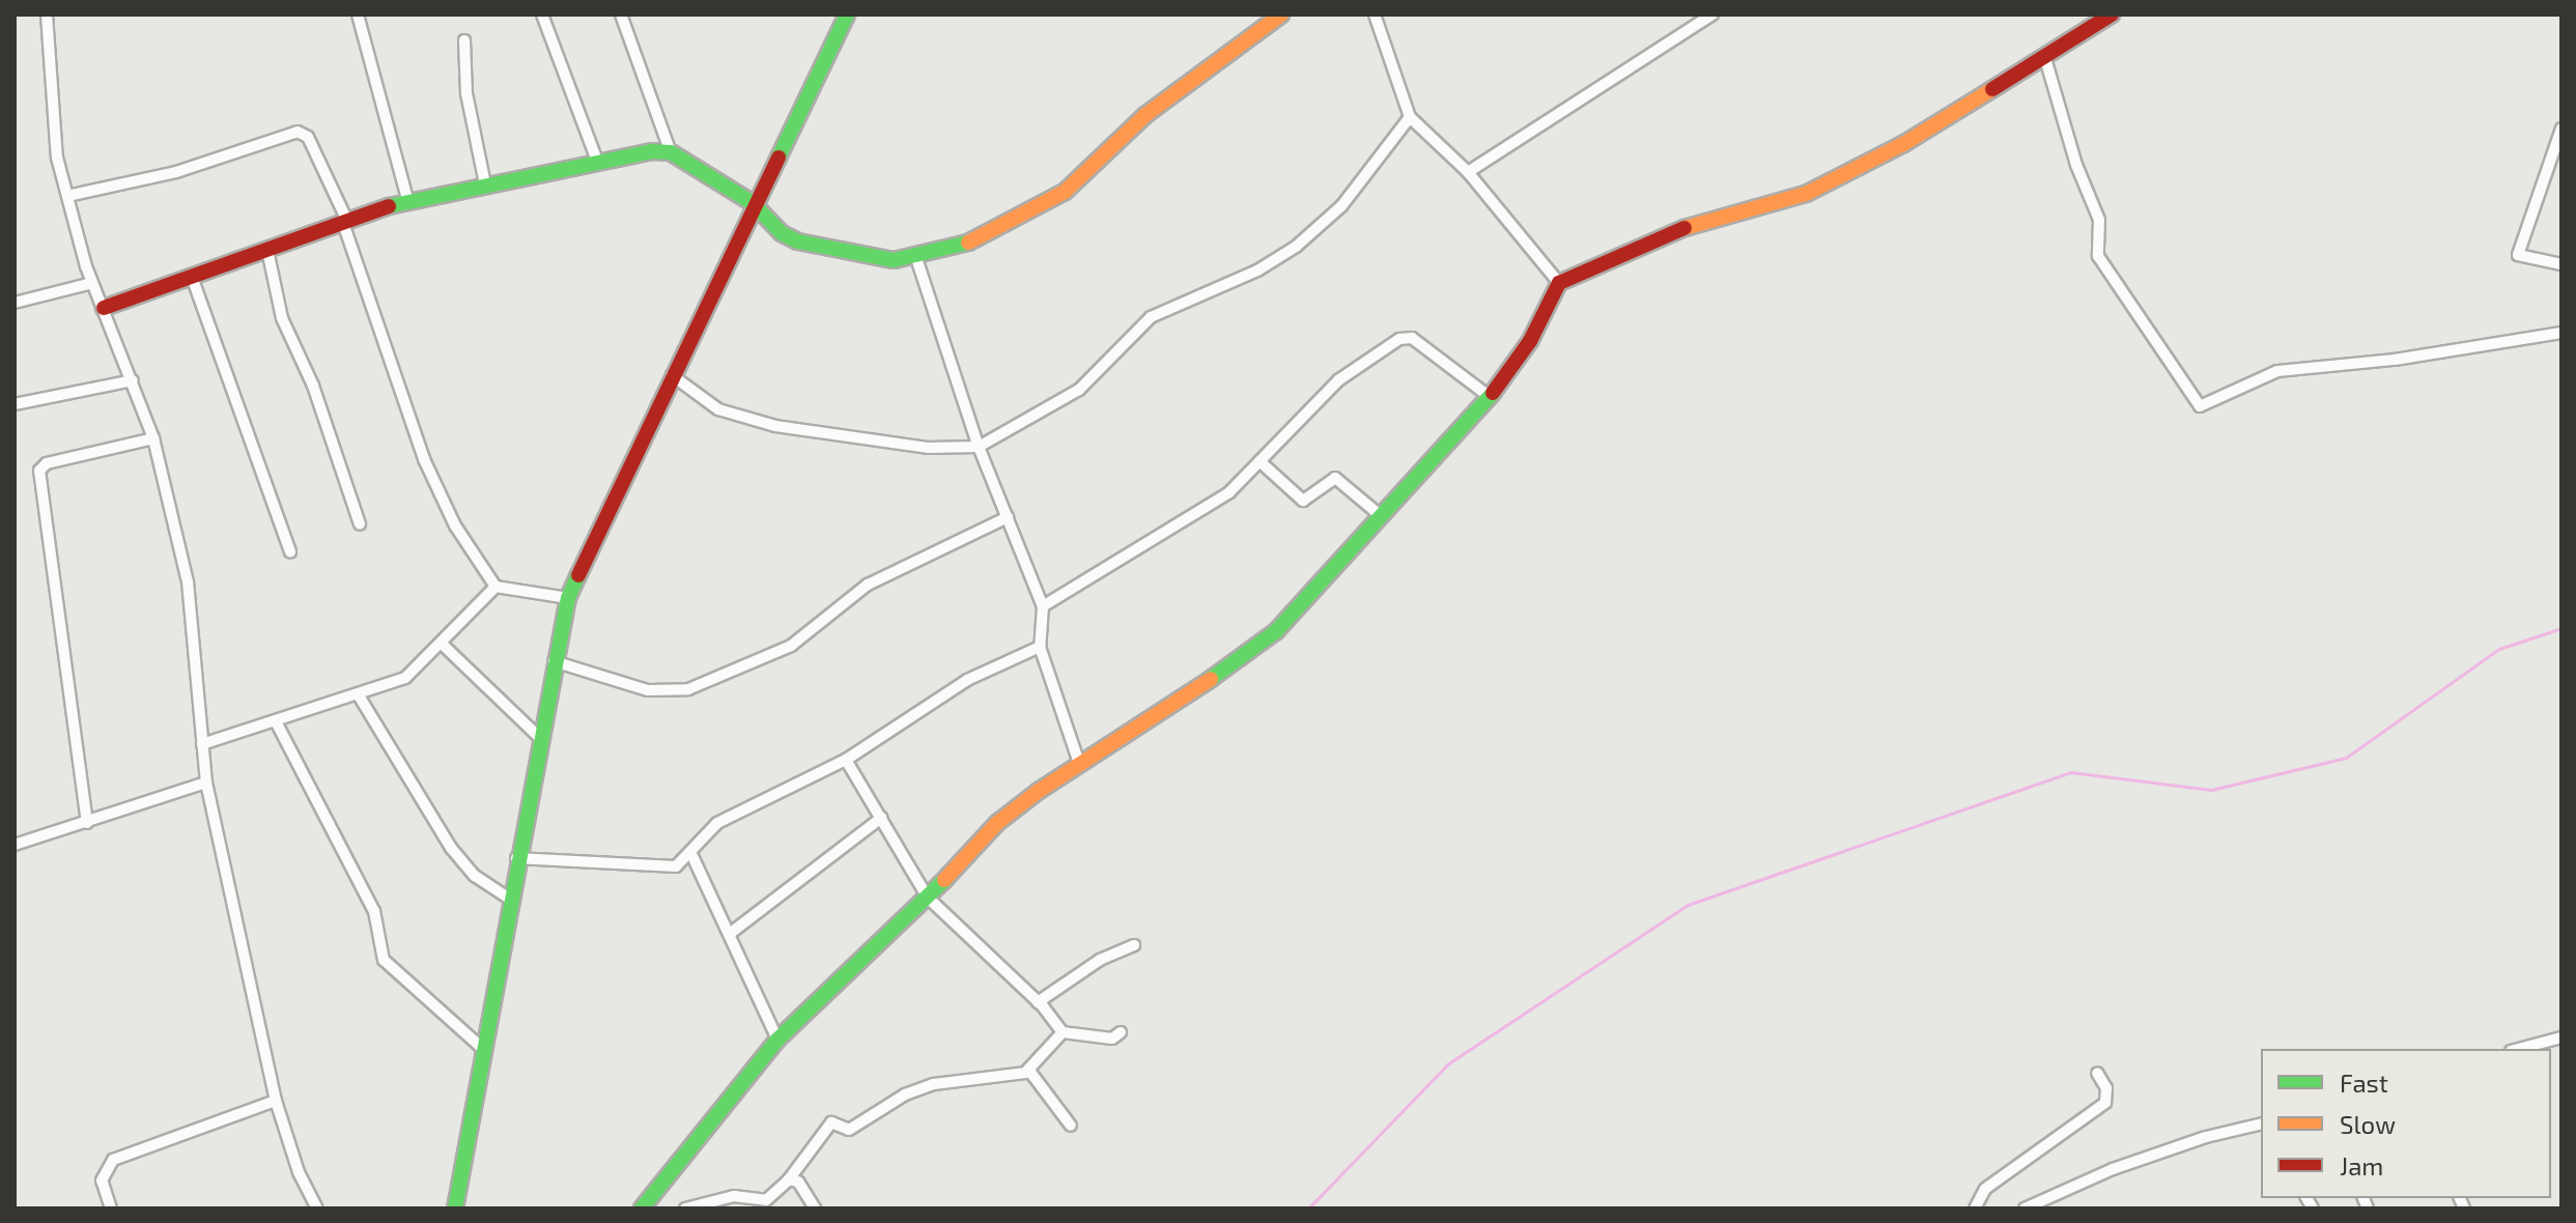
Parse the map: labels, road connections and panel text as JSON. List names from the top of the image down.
{
  "legend": ["Fast", "Slow", "Jam"]
}
